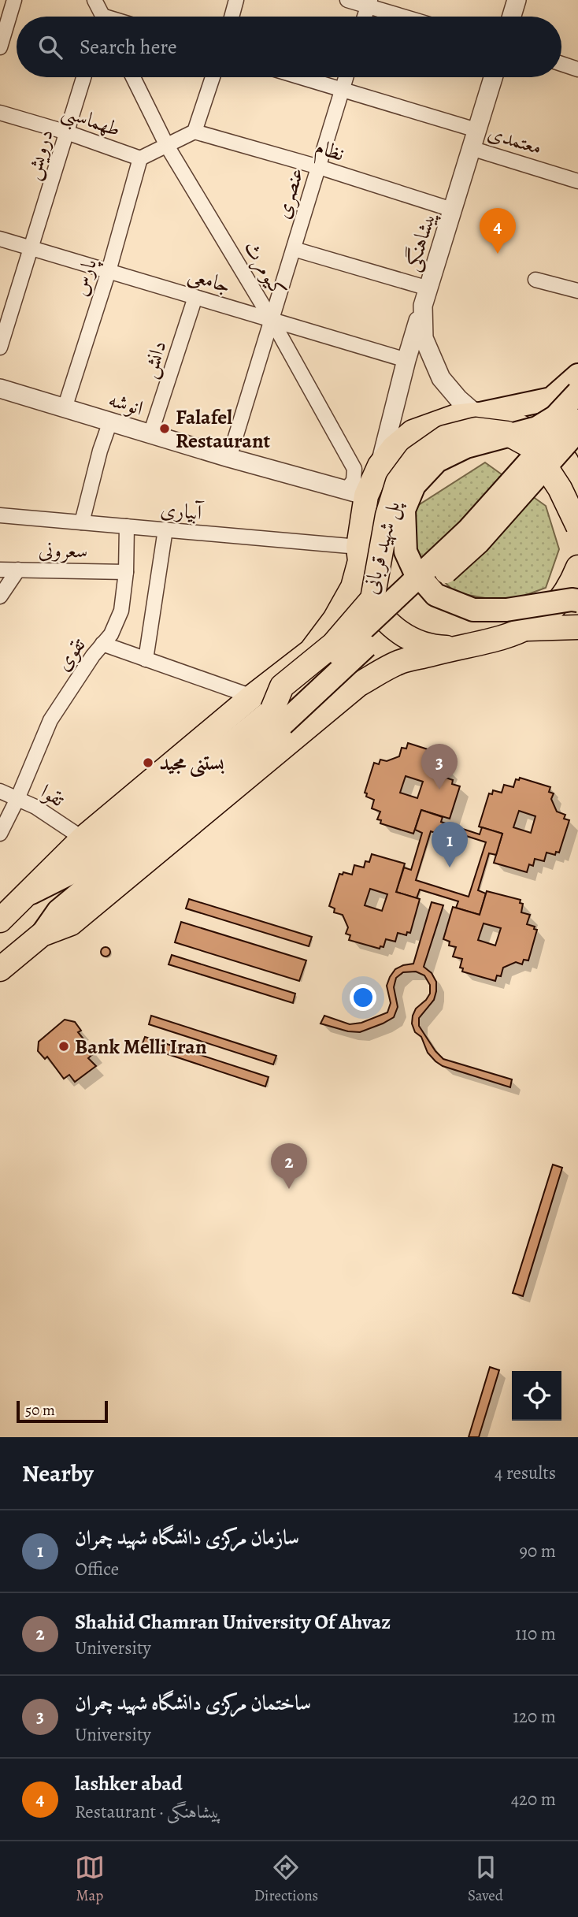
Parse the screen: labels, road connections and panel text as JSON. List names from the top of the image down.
{
  "streets": {
    "highway": ["پل شهید قربانی"],
    "street": [
      "طهماسبی",
      "معتمدی",
      "نظام",
      "درویش",
      "عنصری",
      "پیشاهنگی",
      "کیومرث",
      "پارس",
      "جامعی",
      "دانش",
      "انوشه",
      "آبیاری",
      "سعرونی",
      "تقوی",
      "تقوا"
    ]
  },
  "crossings": [
    ["طهماسبی", "نظام"],
    ["طهماسبی", "درویش"],
    ["طهماسبی", "کیومرث"],
    ["طهماسبی", "پارس"],
    ["معتمدی", "پیشاهنگی"],
    ["نظام", "عنصری"],
    ["نظام", "پیشاهنگی"],
    ["درویش", "جامعی"],
    ["عنصری", "کیومرث"],
    ["عنصری", "جامعی"],
    ["عنصری", "انوشه"],
    ["کیومرث", "جامعی"],
    ["کیومرث", "انوشه"],
    ["پارس", "جامعی"],
    ["پارس", "انوشه"],
    ["جامعی", "دانش"],
    ["دانش", "انوشه"],
    ["آبیاری", "تقوی"],
    ["سعرونی", "تقوی"],
    ["تقوی", "تقوا"]
  ],
  "places": ["Falafel Restaurant", "بستنی مجید", "Bank Melli Iran"],
  "scale_bar": "50 m",
  "page": {
    "search": "Search here",
    "pins": [
      "4",
      "3",
      "1",
      "2"
    ],
    "scale": "50 m",
    "heading": ["Nearby", "4 results"],
    "list": [
      {
        "mark": "1",
        "name": "سازمان مرکزی دانشگاه شهید چمران",
        "note": "Office",
        "value": "90 m"
      },
      {
        "mark": "2",
        "name": "Shahid Chamran University Of Ahvaz",
        "note": "University",
        "value": "110 m"
      },
      {
        "mark": "3",
        "name": "ساختمان مرکزی دانشگاه شهید چمران",
        "note": "University",
        "value": "120 m"
      },
      {
        "mark": "4",
        "name": "lashker abad",
        "note": "Restaurant · پیشاهنگی",
        "value": "420 m"
      }
    ],
    "nav": ["Map", "Directions", "Saved"]
  }
}
